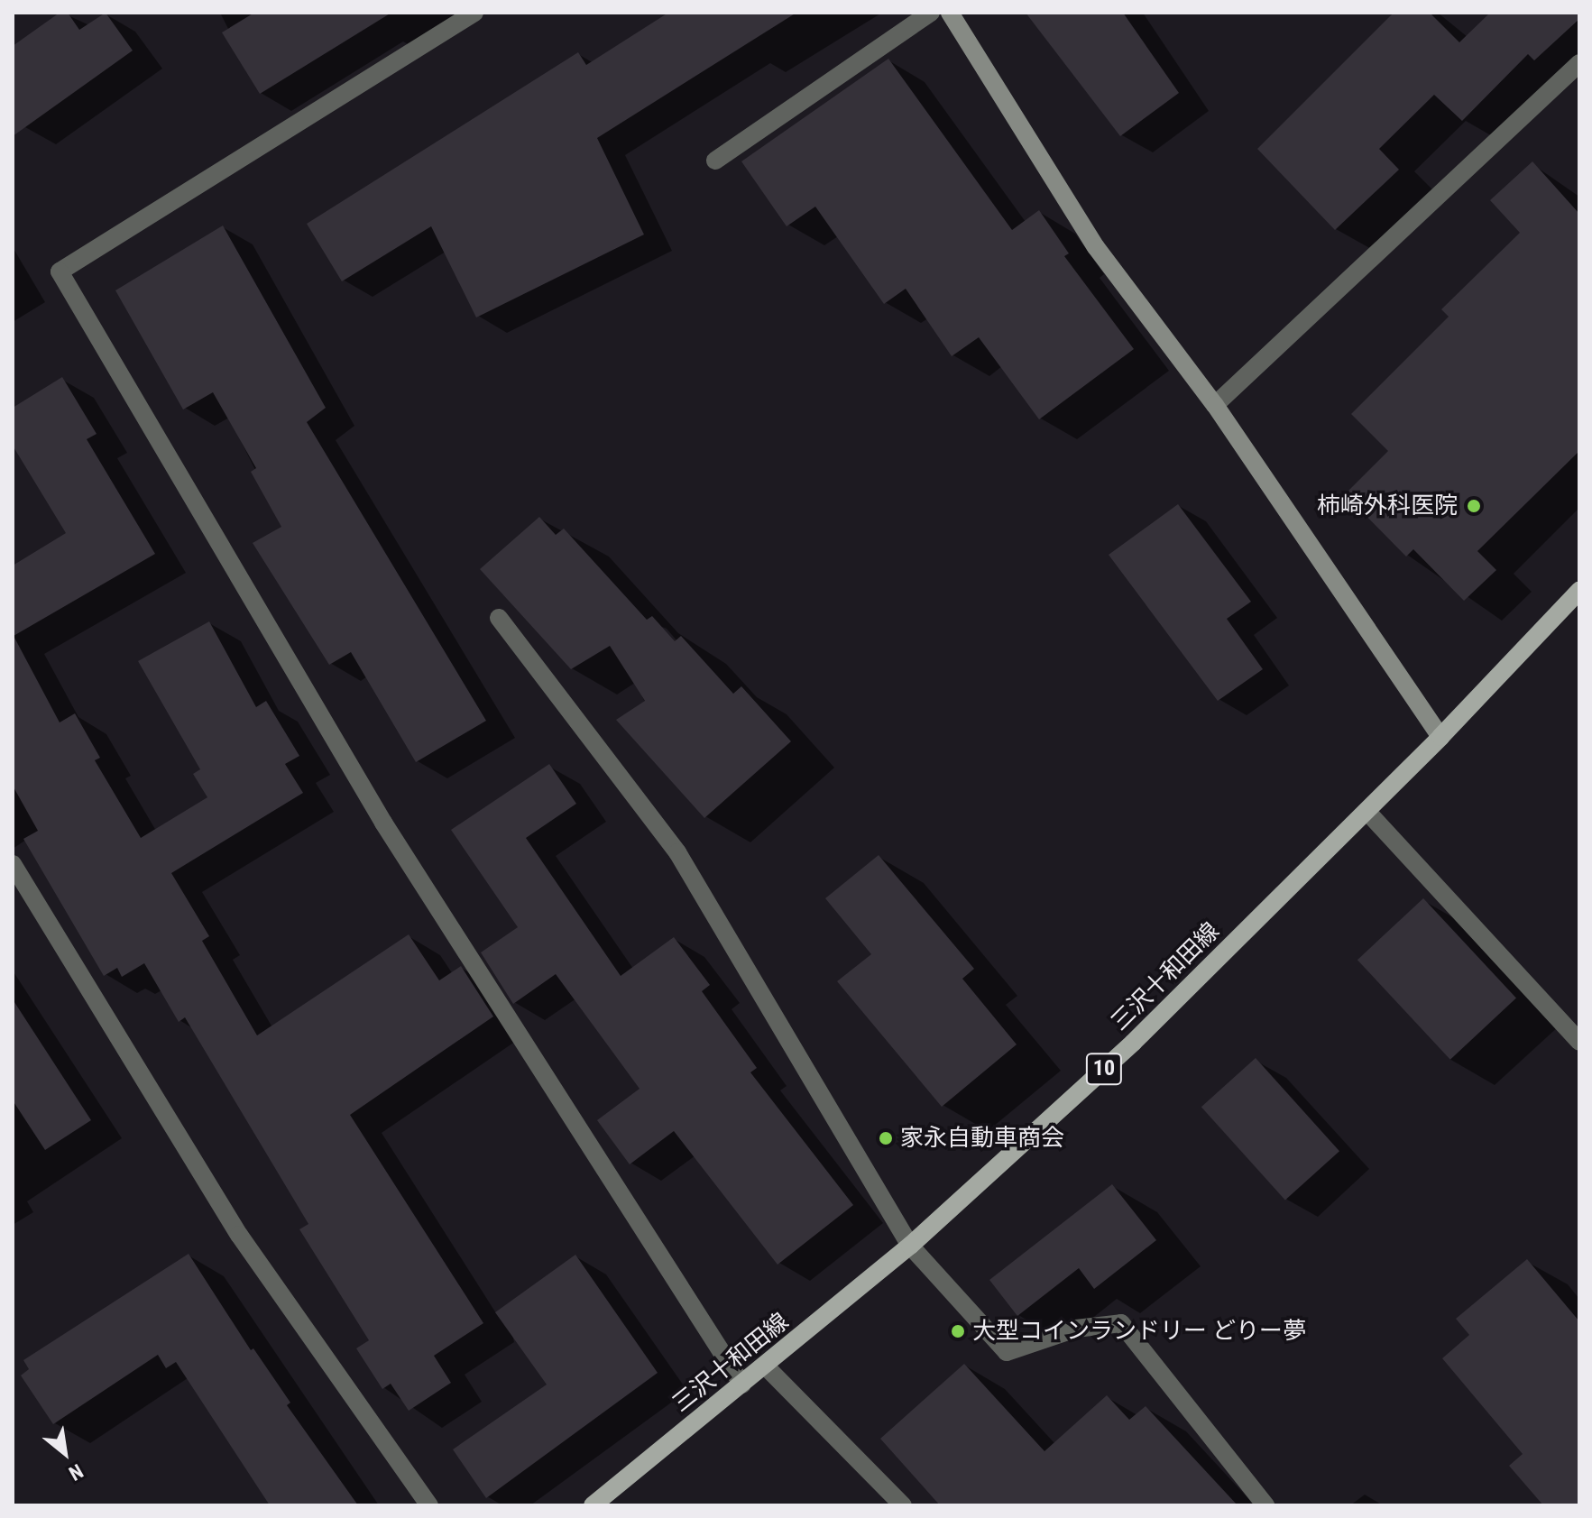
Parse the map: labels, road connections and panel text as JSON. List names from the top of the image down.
{
  "streets": {
    "main road": ["三沢十和田線", "10"]
  },
  "places": ["柿崎外科医院", "家永自動車商会", "大型コインランドリー どりー夢"],
  "north": "bottom right"
}
